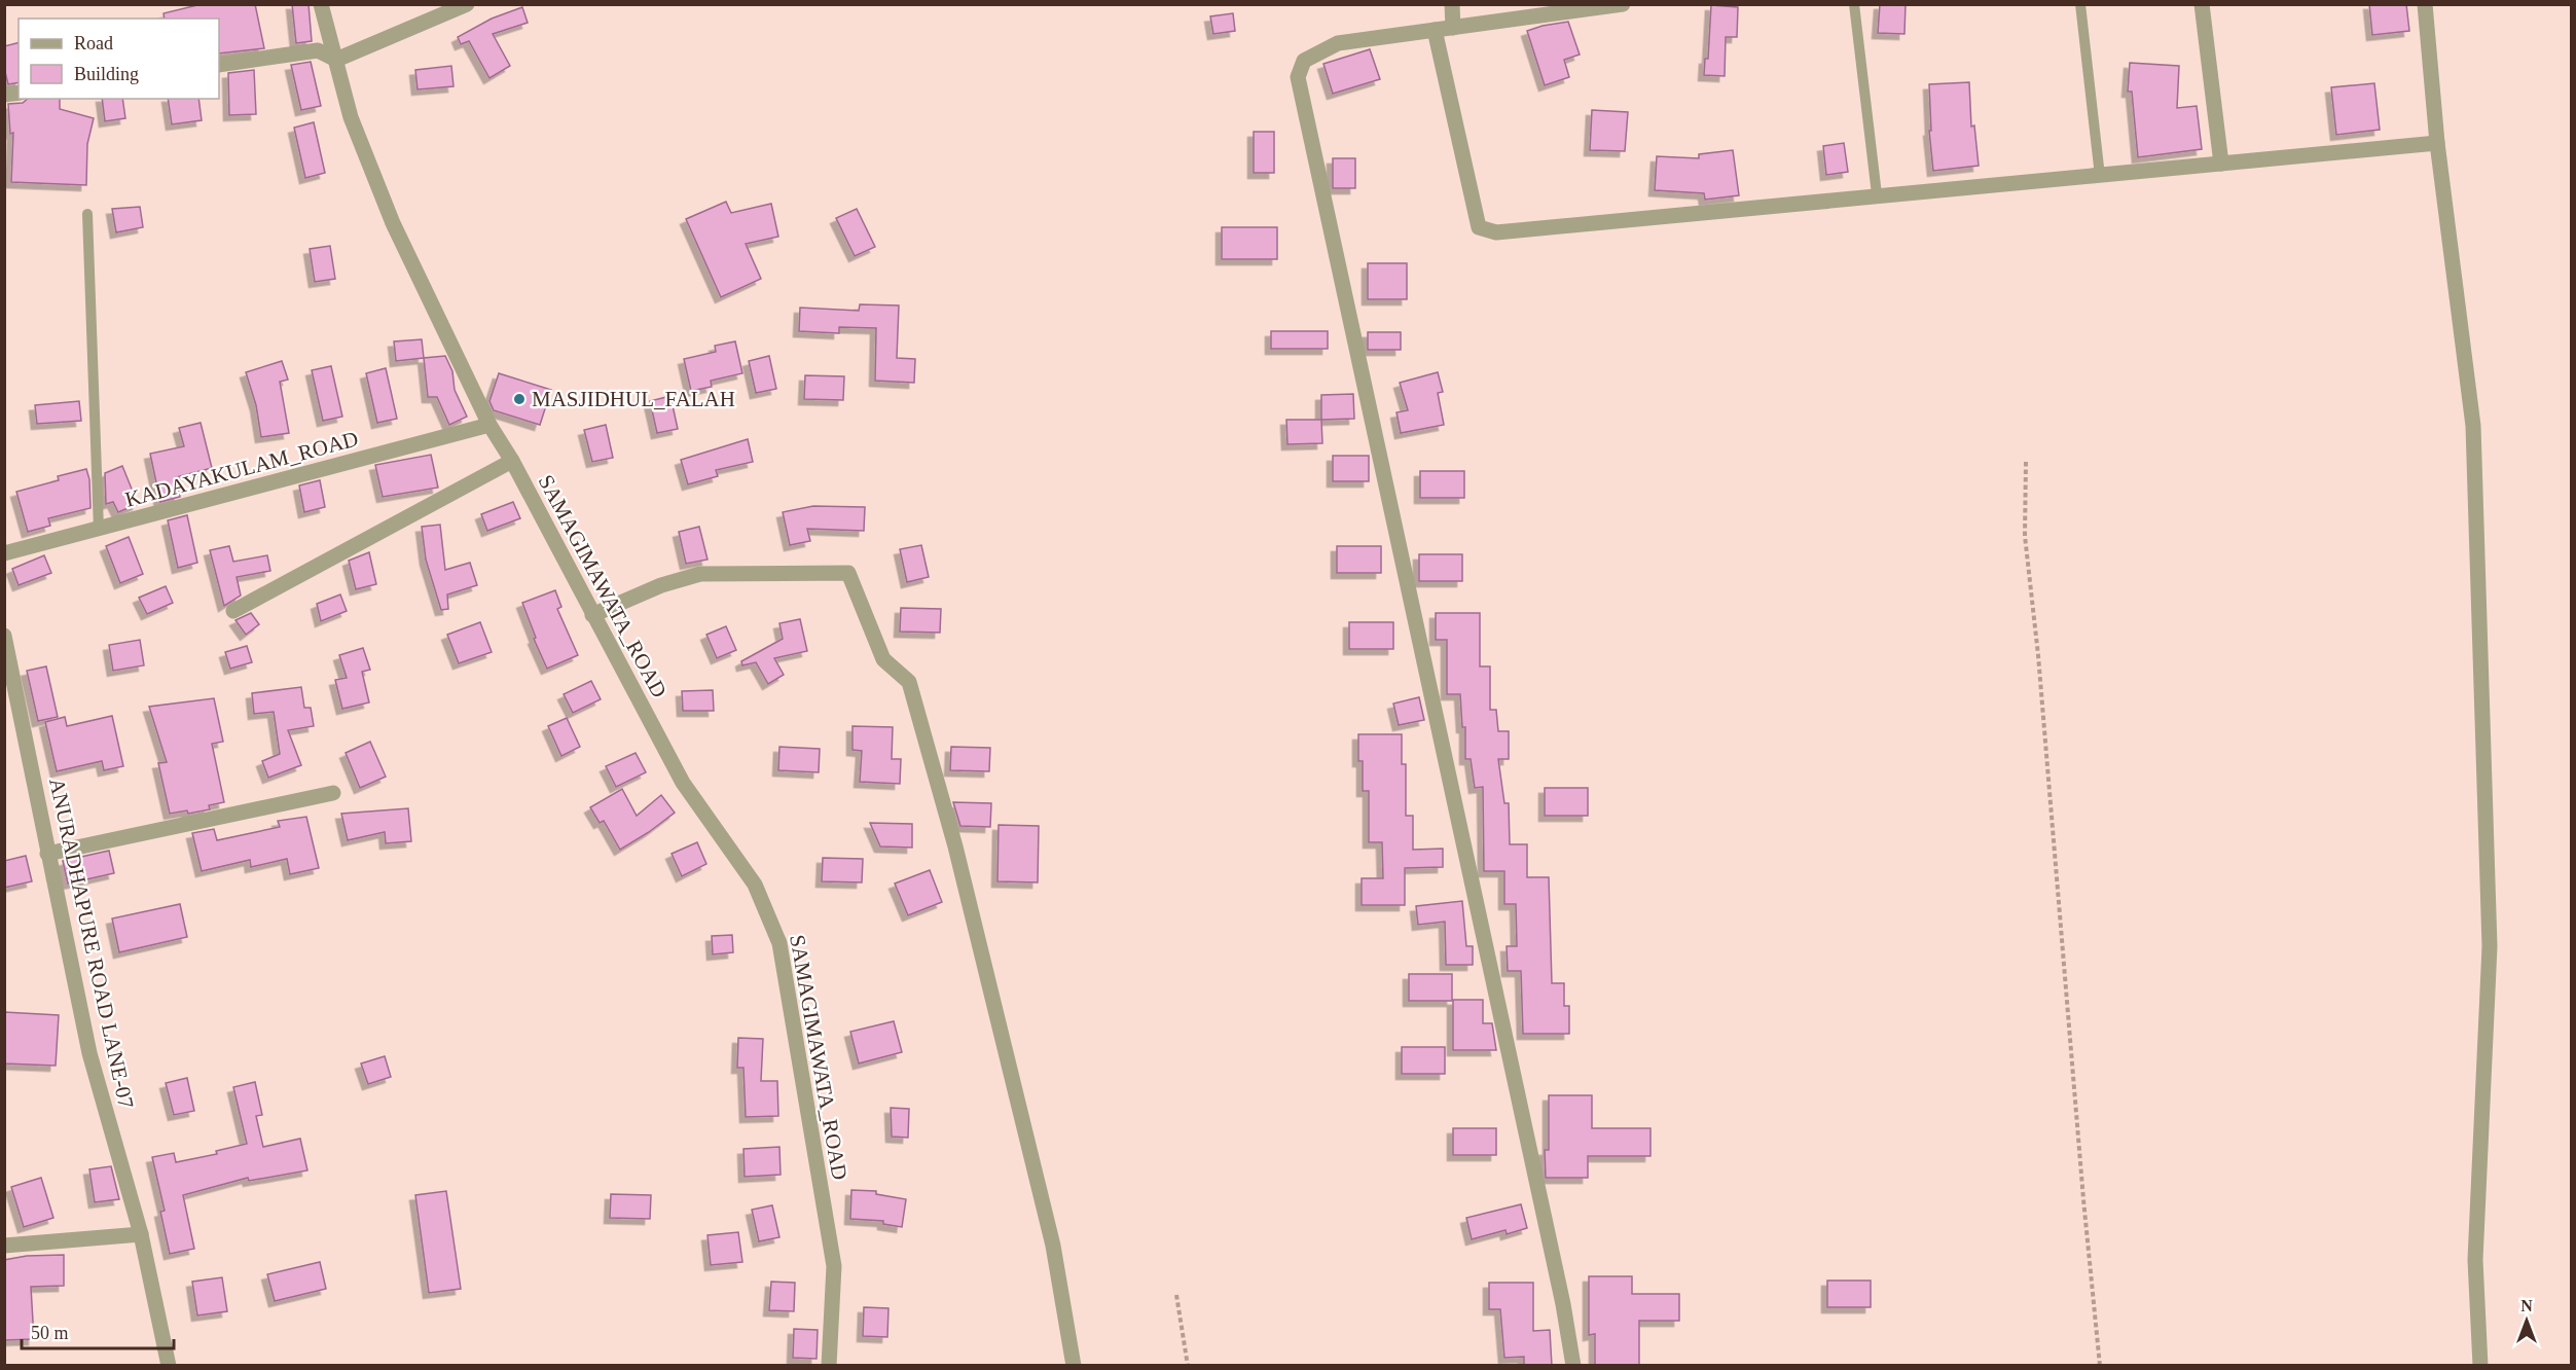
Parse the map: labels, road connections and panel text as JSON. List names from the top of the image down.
{
  "streets": {
    "street": ["KADAYAKULAM_ROAD", "SAMAGIMAWATA_ROAD", "ANURADHAPURE ROAD LANE-07"]
  },
  "crossings": [
    ["KADAYAKULAM_ROAD", "SAMAGIMAWATA_ROAD"]
  ],
  "places": ["MASJIDHUL_FALAH"],
  "legend": ["Road", "Building"],
  "scale_bar": "50 m",
  "north": "top"
}
